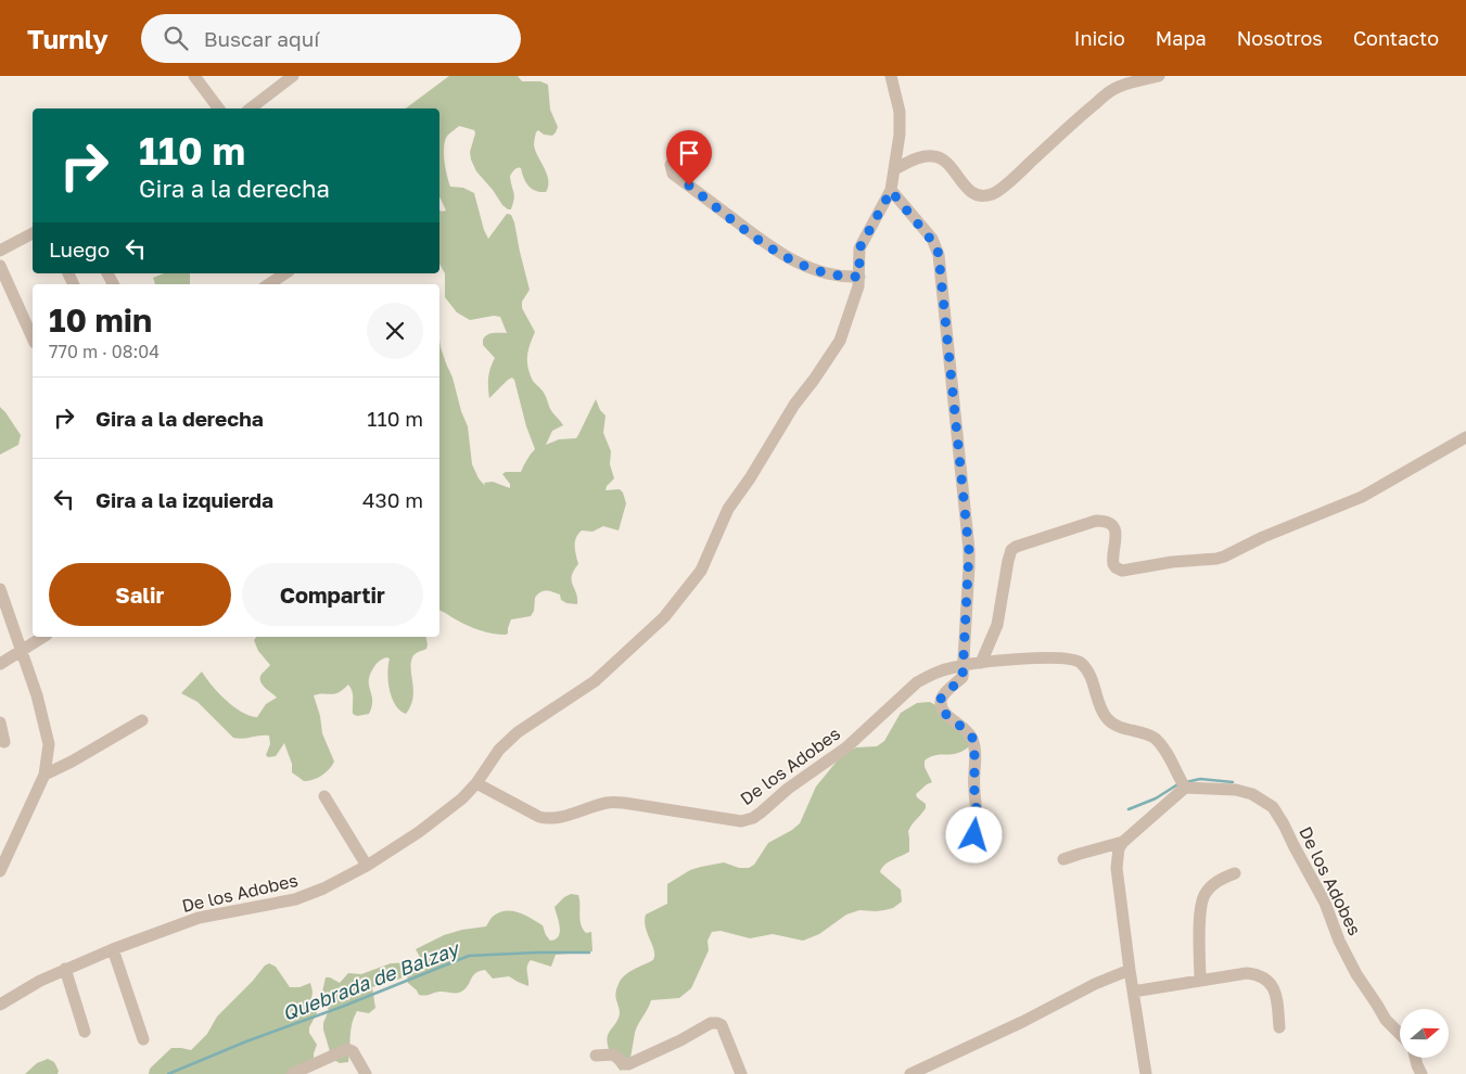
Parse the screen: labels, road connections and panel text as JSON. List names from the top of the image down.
{
  "streets": {
    "street": ["De los Adobes"]
  },
  "water": ["Quebrada de Balzay"],
  "north": "right",
  "page": {
    "header": "Turnly",
    "search": "Buscar aquí",
    "nav": [
      "Inicio",
      "Mapa",
      "Nosotros",
      "Contacto"
    ],
    "turn": ["110 m", "Gira a la derecha"],
    "then": "Luego",
    "heading": ["10 min", "770 m · 08:04"],
    "list": [
      {
        "name": "Gira a la derecha",
        "value": "110 m"
      },
      {
        "name": "Gira a la izquierda",
        "value": "430 m"
      }
    ],
    "buttons": ["Salir", "Compartir"]
  }
}
